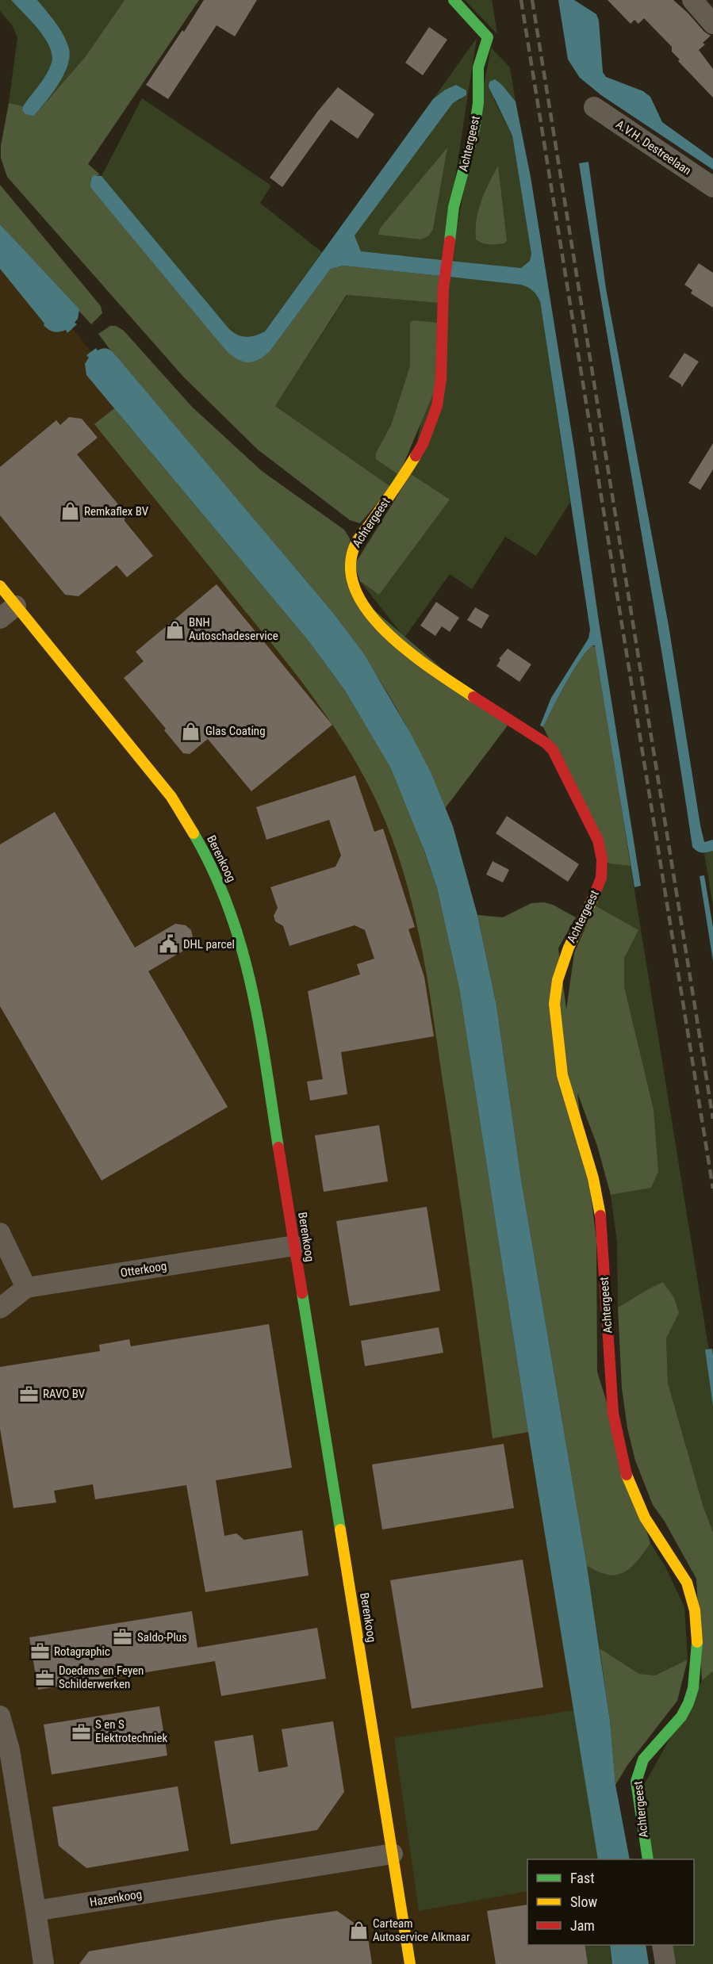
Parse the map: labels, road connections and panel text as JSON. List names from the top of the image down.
{
  "streets": {
    "street": [
      "Achtergeest",
      "A.V.H. Destreelaan",
      "Berenkoog",
      "Otterkoog",
      "Hazenkoog"
    ]
  },
  "crossings": [
    ["Berenkoog", "Otterkoog"],
    ["Berenkoog", "Hazenkoog"]
  ],
  "places": {
    "shop": [
      "Remkaflex BV",
      "BNH Autoschadeservice",
      "Glas Coating",
      "Carteam Autoservice Alkmaar"
    ],
    "public building": ["DHL parcel"],
    "office": [
      "RAVO BV",
      "Saldo-Plus",
      "Rotagraphic",
      "Doedens en Feyen Schilderwerken",
      "S en S Elektrotechniek"
    ]
  },
  "legend": ["Fast", "Slow", "Jam"]
}
